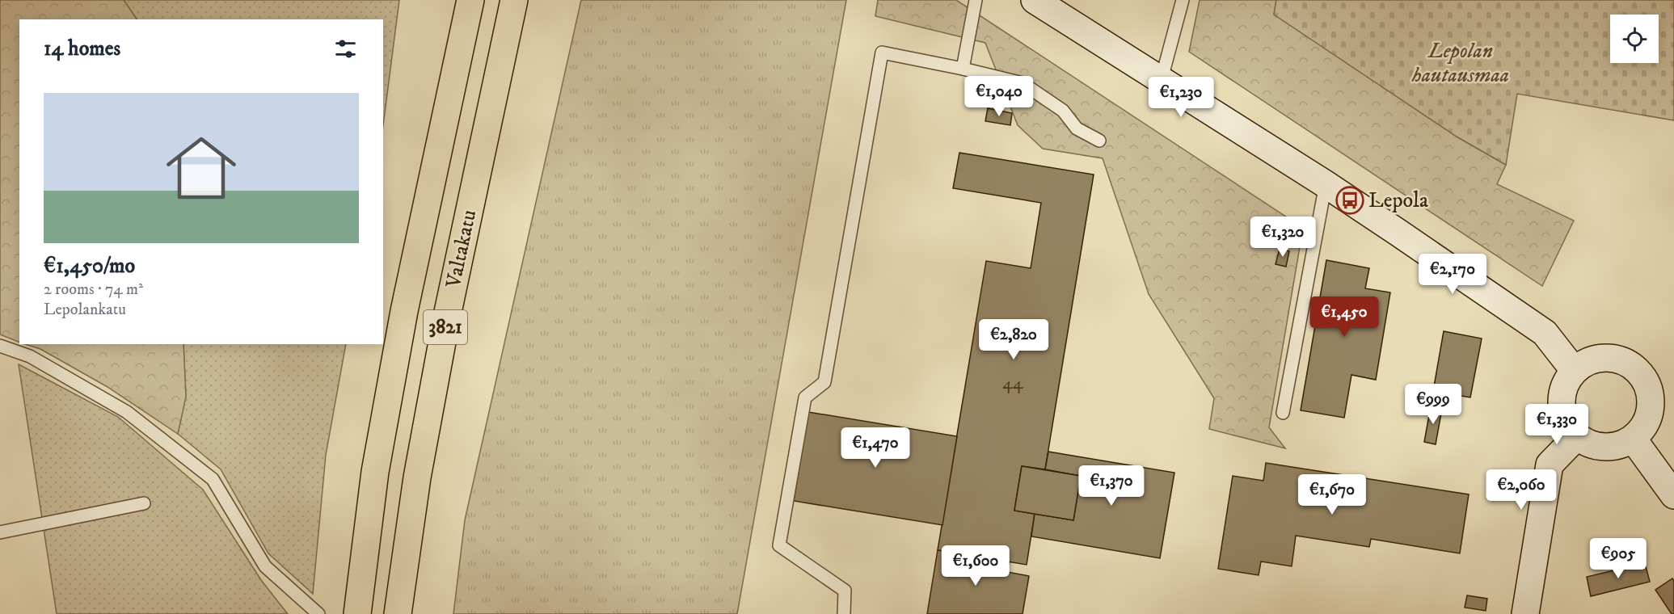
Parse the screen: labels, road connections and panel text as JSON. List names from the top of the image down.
{
  "streets": {
    "main road": ["Valtakatu", "3821"]
  },
  "parks": ["Lepolan hautausmaa"],
  "places": {
    "bus stop": ["Lepola"]
  },
  "house_numbers": ["44"],
  "page": {
    "heading": "14 homes",
    "price": [
      "€1,040",
      "€1,230",
      "€1,320",
      "€2,170",
      "€1,450",
      "€2,820",
      "€999",
      "€1,330",
      "€1,470",
      "€1,370",
      "€2,060",
      "€1,670",
      "€905",
      "€1,600"
    ],
    "list": [
      {
        "name": "€1,450/mo",
        "note": "2 rooms · 74 m² · Lepolankatu"
      }
    ]
  }
}
